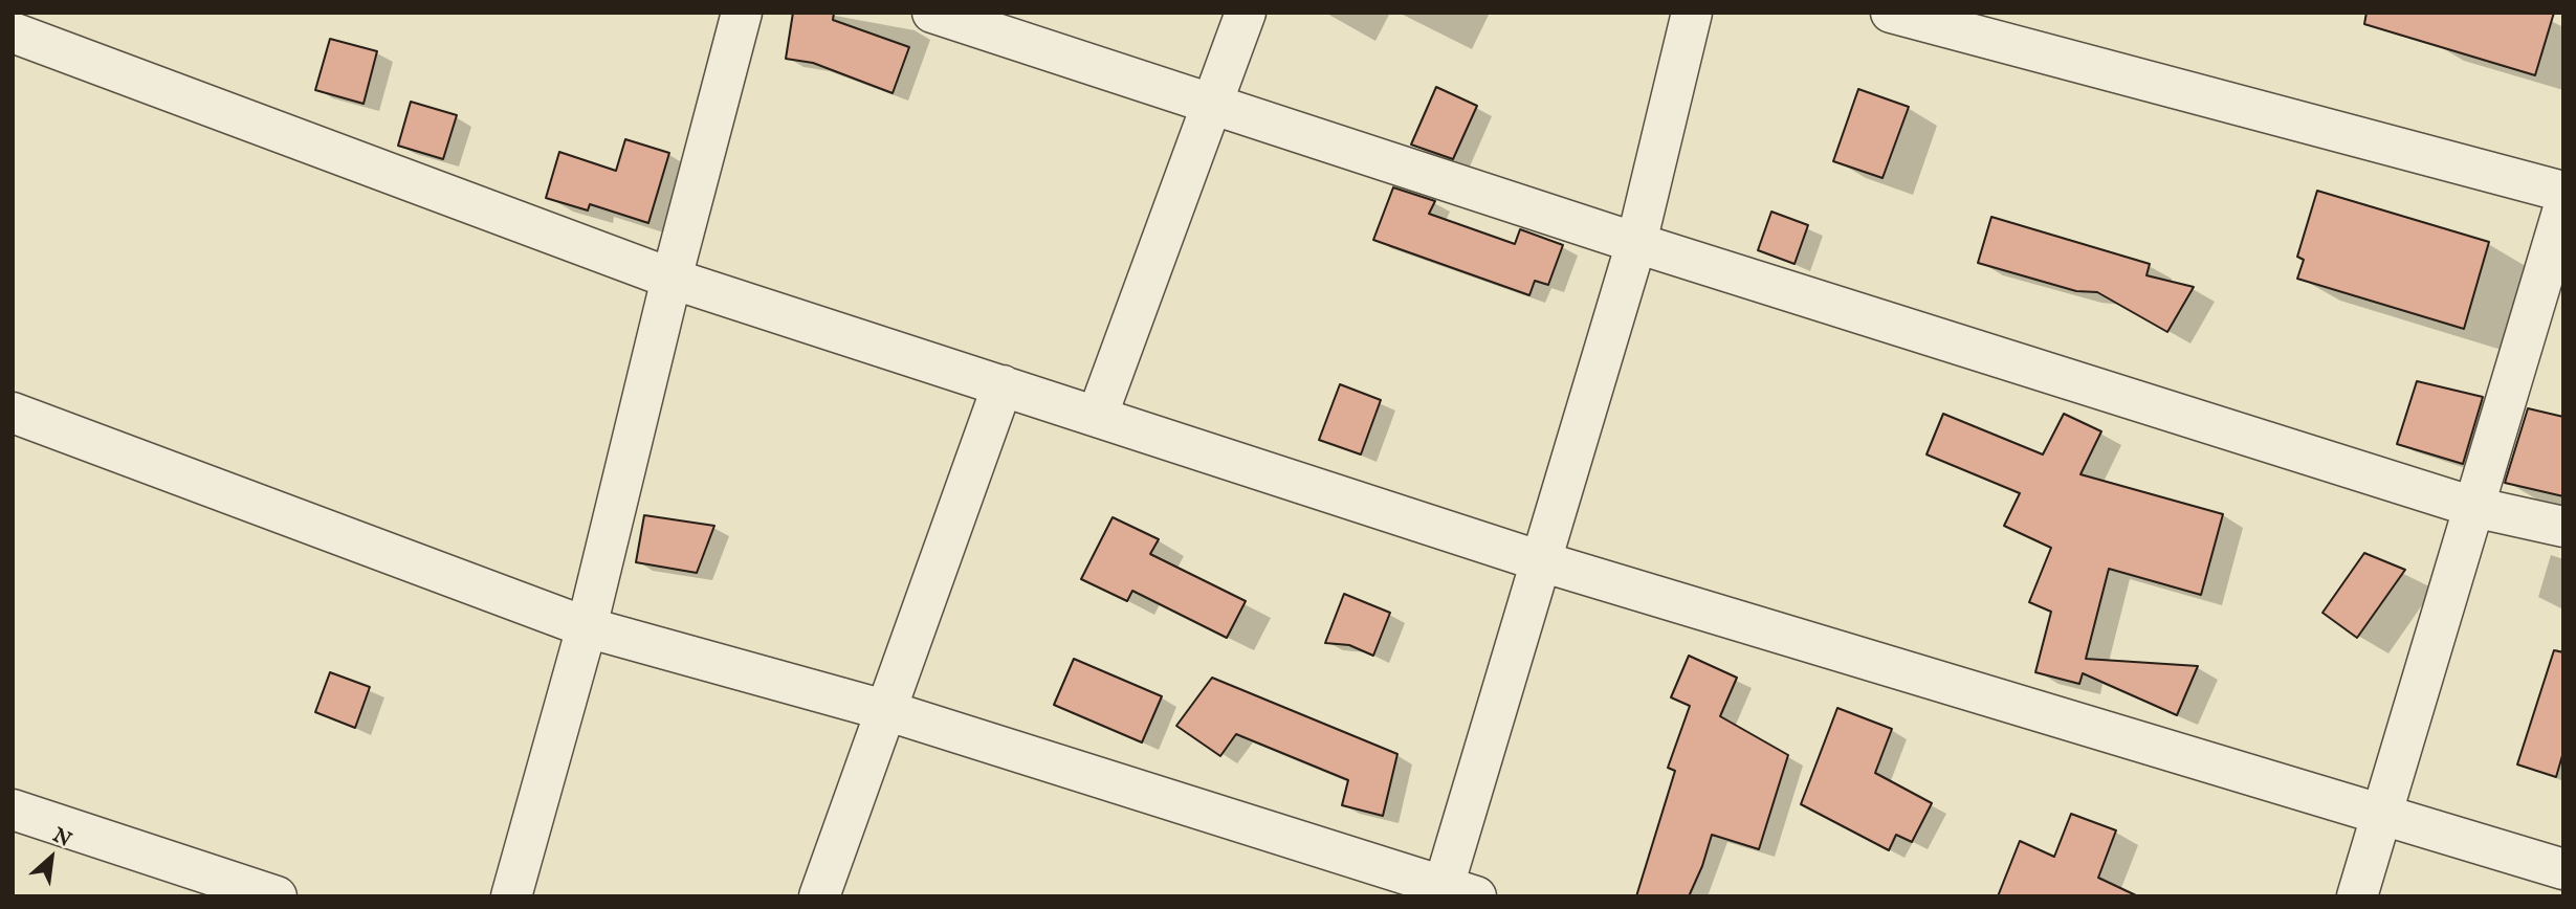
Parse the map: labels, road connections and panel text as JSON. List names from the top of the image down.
{
  "north": "top right"
}
